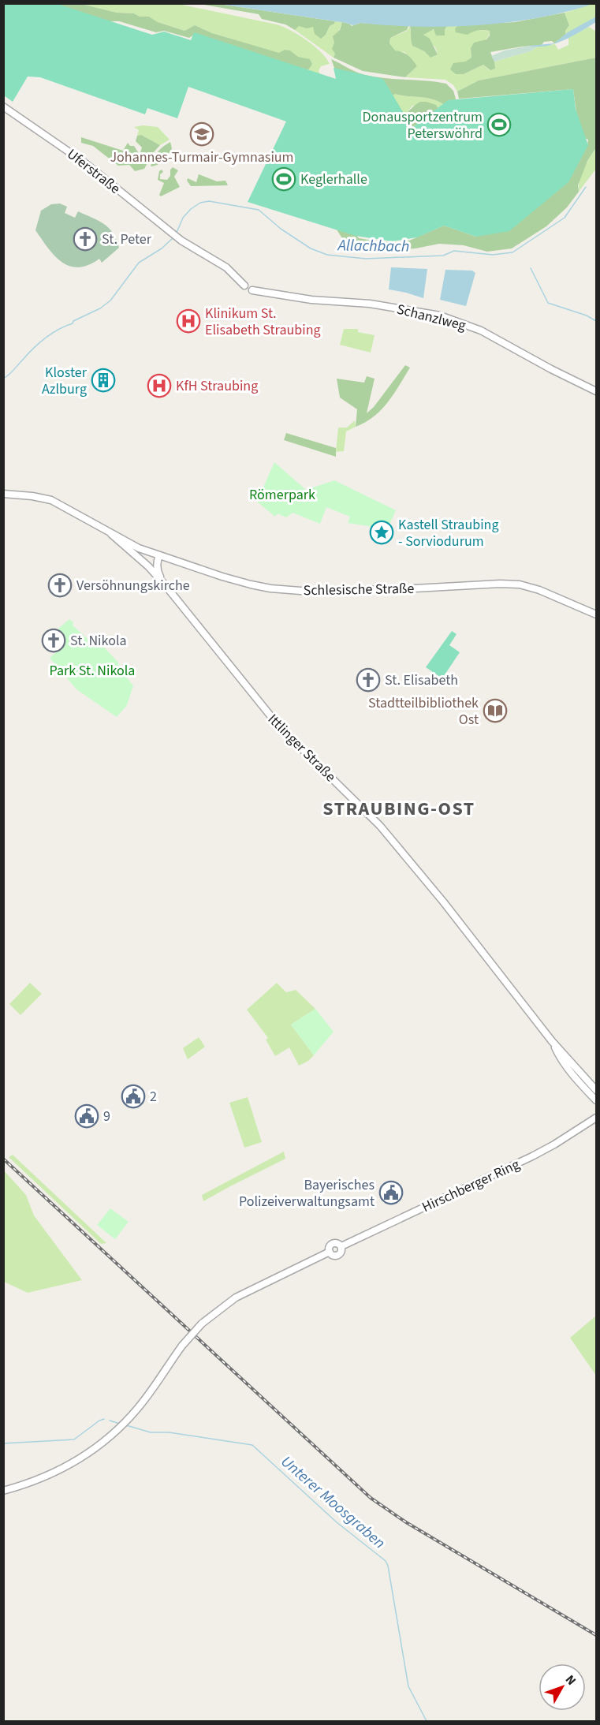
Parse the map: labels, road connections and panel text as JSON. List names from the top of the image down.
{
  "streets": {
    "street": [
      "Uferstraße",
      "Schanzlweg",
      "Schlesische Straße",
      "Ittlinger Straße",
      "Hirschberger Ring"
    ]
  },
  "crossings": [
    ["Uferstraße", "Schanzlweg"],
    ["Schlesische Straße", "Ittlinger Straße"]
  ],
  "districts": ["STRAUBING-OST"],
  "water": ["Allachbach", "Unterer Moosgraben"],
  "parks": ["Römerpark", "Park St. Nikola"],
  "places": {
    "sports": ["Donausportzentrum Peterswöhrd", "Keglerhalle"],
    "school or university": ["Johannes-Turmair-Gymnasium"],
    "church": [
      "St. Peter",
      "Versöhnungskirche",
      "St. Nikola",
      "St. Elisabeth"
    ],
    "hospital": ["Klinikum St. Elisabeth Straubing", "KfH Straubing"],
    "building": ["Kloster Azlburg"],
    "place": ["Kastell Straubing - Sorviodurum"],
    "library": ["Stadtteilbibliothek Ost"],
    "public building": ["2", "9", "Bayerisches Polizeiverwaltungsamt"]
  },
  "north": "top right"
}
